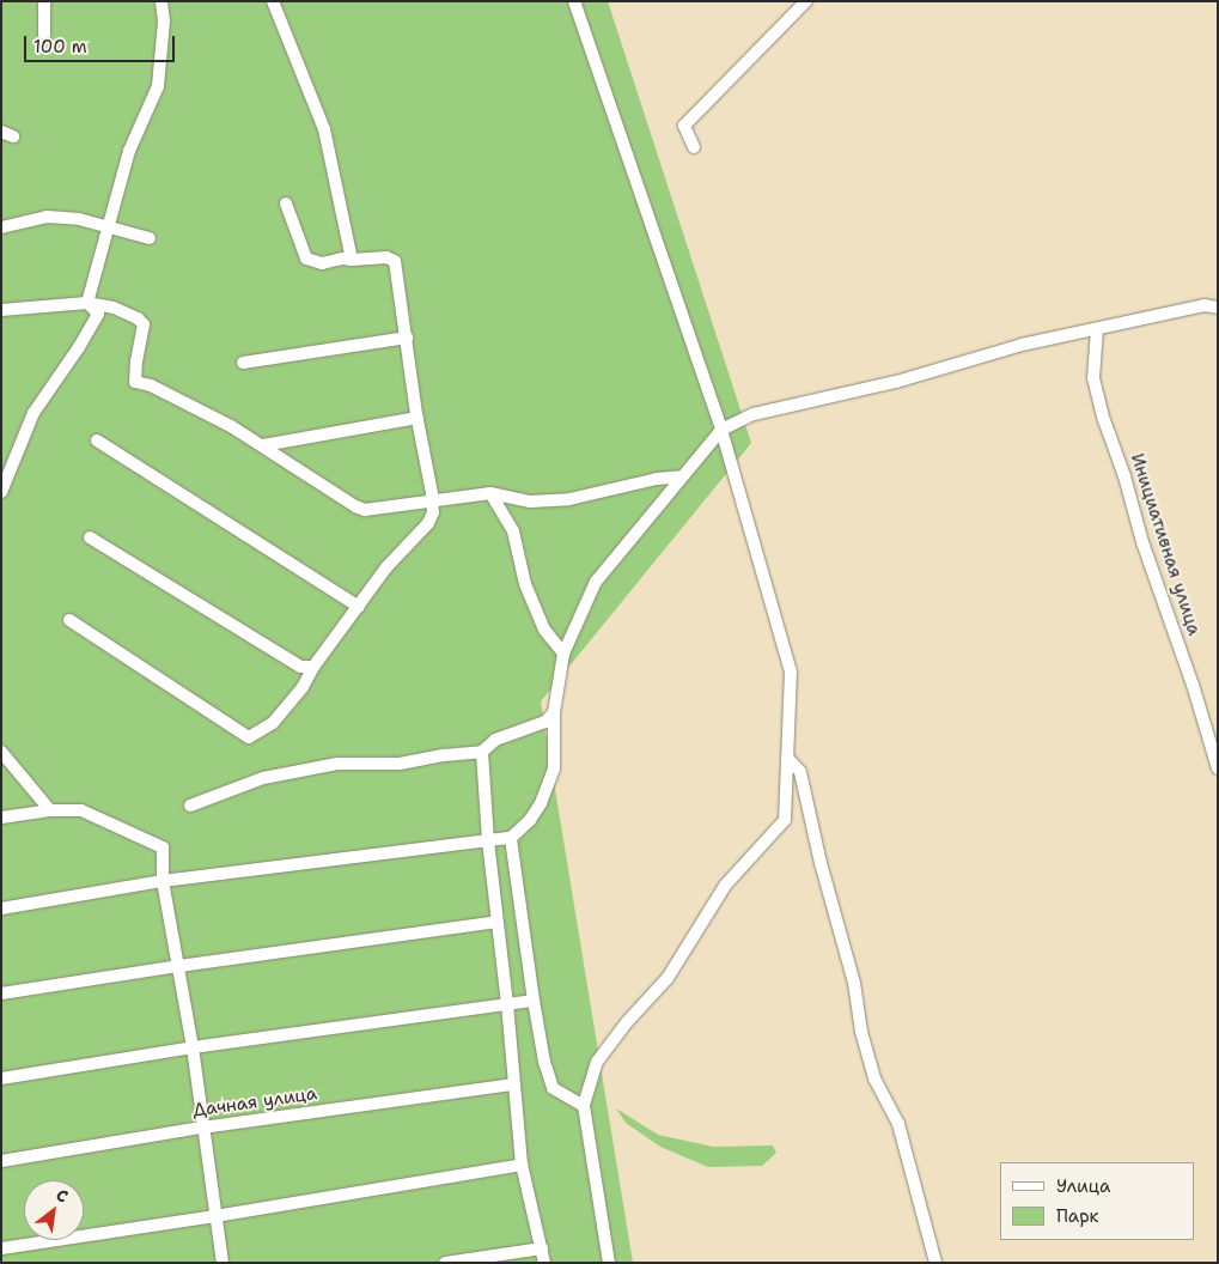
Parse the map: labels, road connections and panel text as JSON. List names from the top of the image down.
{
  "streets": {
    "street": ["Инициативная улица", "Дачная улица"]
  },
  "legend": ["Улица", "Парк"],
  "scale_bar": "100 m",
  "north": "top right"
}
